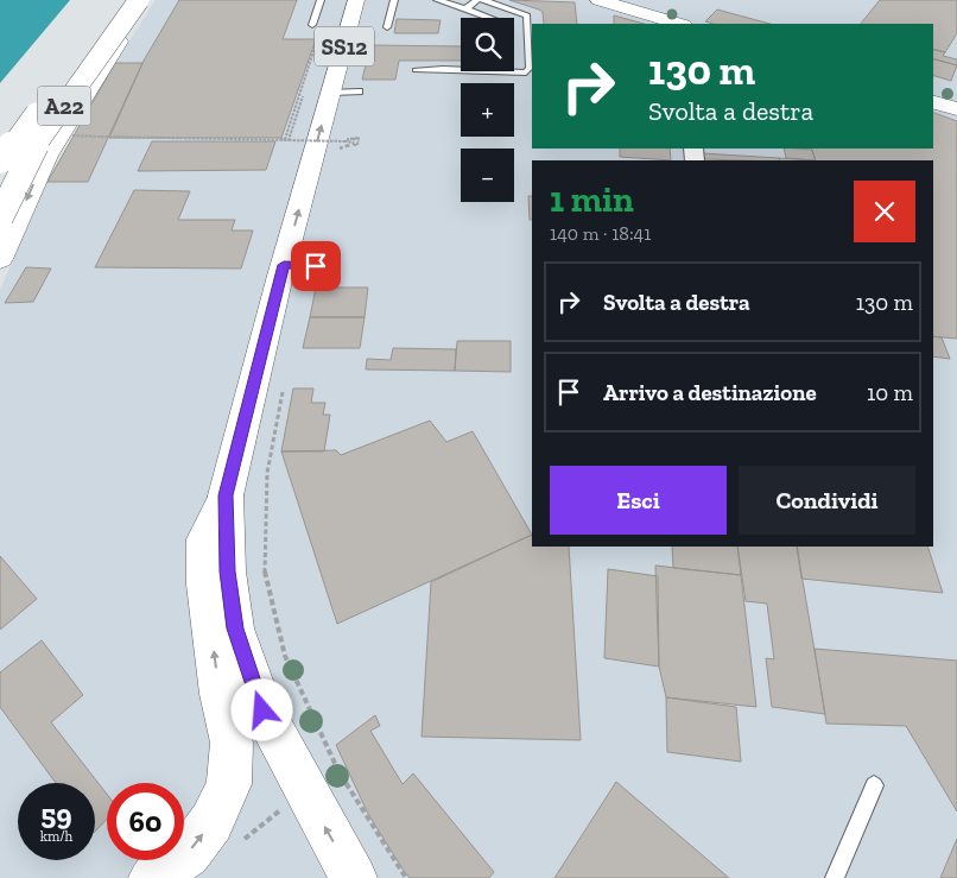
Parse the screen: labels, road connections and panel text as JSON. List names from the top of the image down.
{
  "streets": {
    "main road": ["SS12", "A22"]
  },
  "page": {
    "map_buttons": ["+", "−"],
    "turn": ["130 m", "Svolta a destra"],
    "heading": ["1 min", "140 m · 18:41"],
    "list": [
      {
        "name": "Svolta a destra",
        "value": "130 m"
      },
      {
        "name": "Arrivo a destinazione",
        "value": "10 m"
      }
    ],
    "buttons": ["Esci", "Condividi"],
    "speed": "59 km/h",
    "limit": "60"
  }
}
